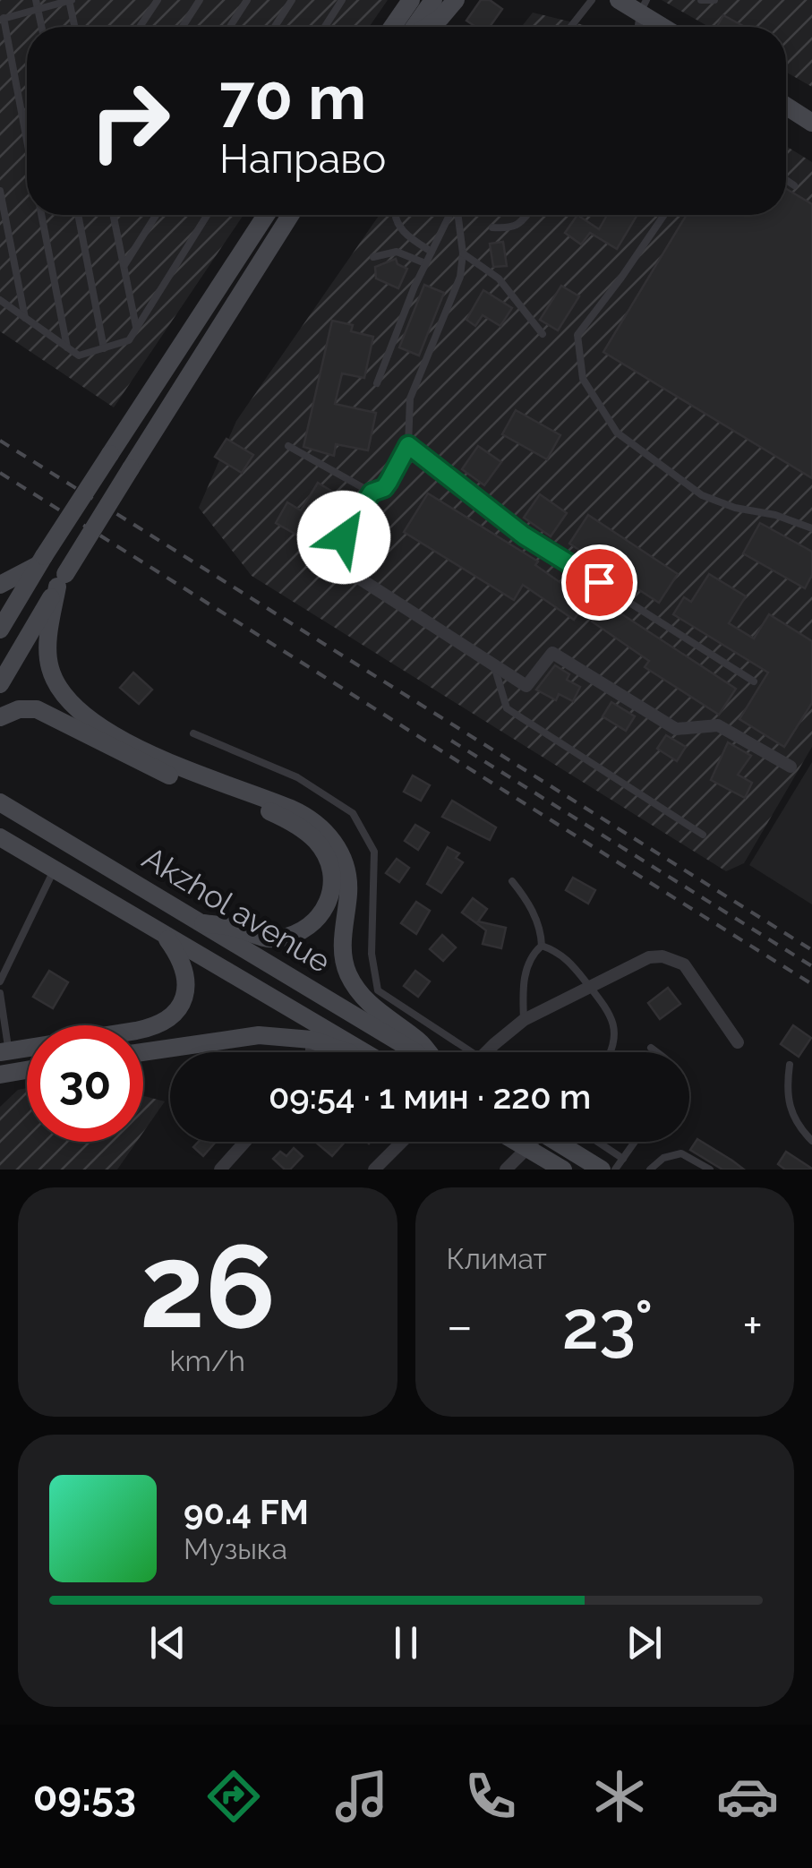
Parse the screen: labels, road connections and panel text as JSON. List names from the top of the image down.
{
  "streets": {
    "main road": ["Akzhol avenue"]
  },
  "page": {
    "turn": ["70 m", "Направо"],
    "limit": "30",
    "trip": "09:54 · 1 мин · 220 m",
    "tile": [
      ["26", "km/h"],
      "Климат"
    ],
    "heat": ["−", "23°", "+"],
    "song": ["90.4 FM", "Музыка"],
    "tabs": "09:53"
  }
}
